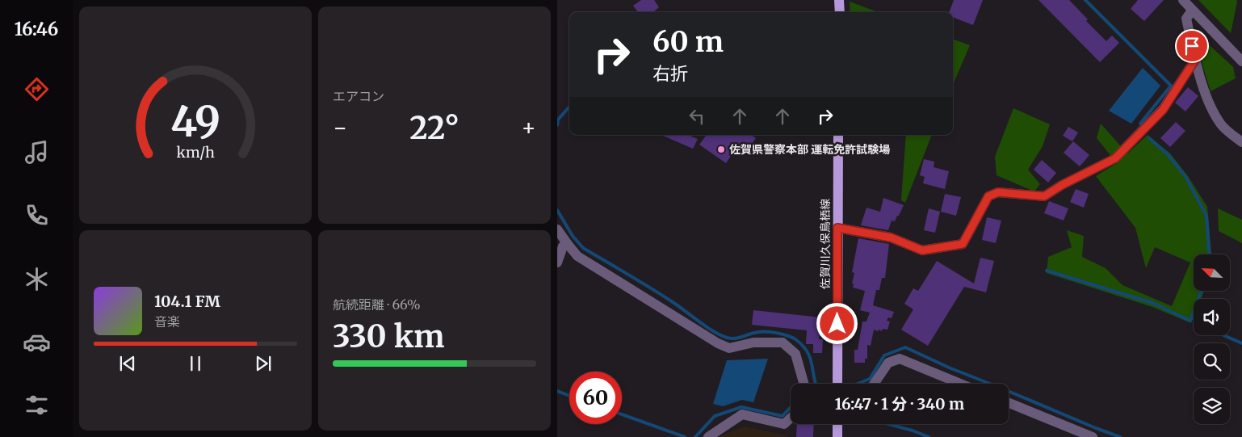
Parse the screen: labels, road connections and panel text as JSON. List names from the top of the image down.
{
  "streets": {
    "main road": ["佐賀川久保鳥栖線"]
  },
  "places": ["佐賀県警察本部 運転免許試験場"],
  "north": "top left",
  "page": {
    "tabs": "16:46",
    "tile": [
      "エアコン",
      ["航続距離 · 66%", "330 km"]
    ],
    "turn": ["60 m", "右折"],
    "heat": ["−", "22°", "+"],
    "song": ["104.1 FM", "音楽"],
    "limit": "60",
    "trip": "16:47 · 1 分 · 340 m",
    "gauge": ["49", "km/h"]
  }
}
